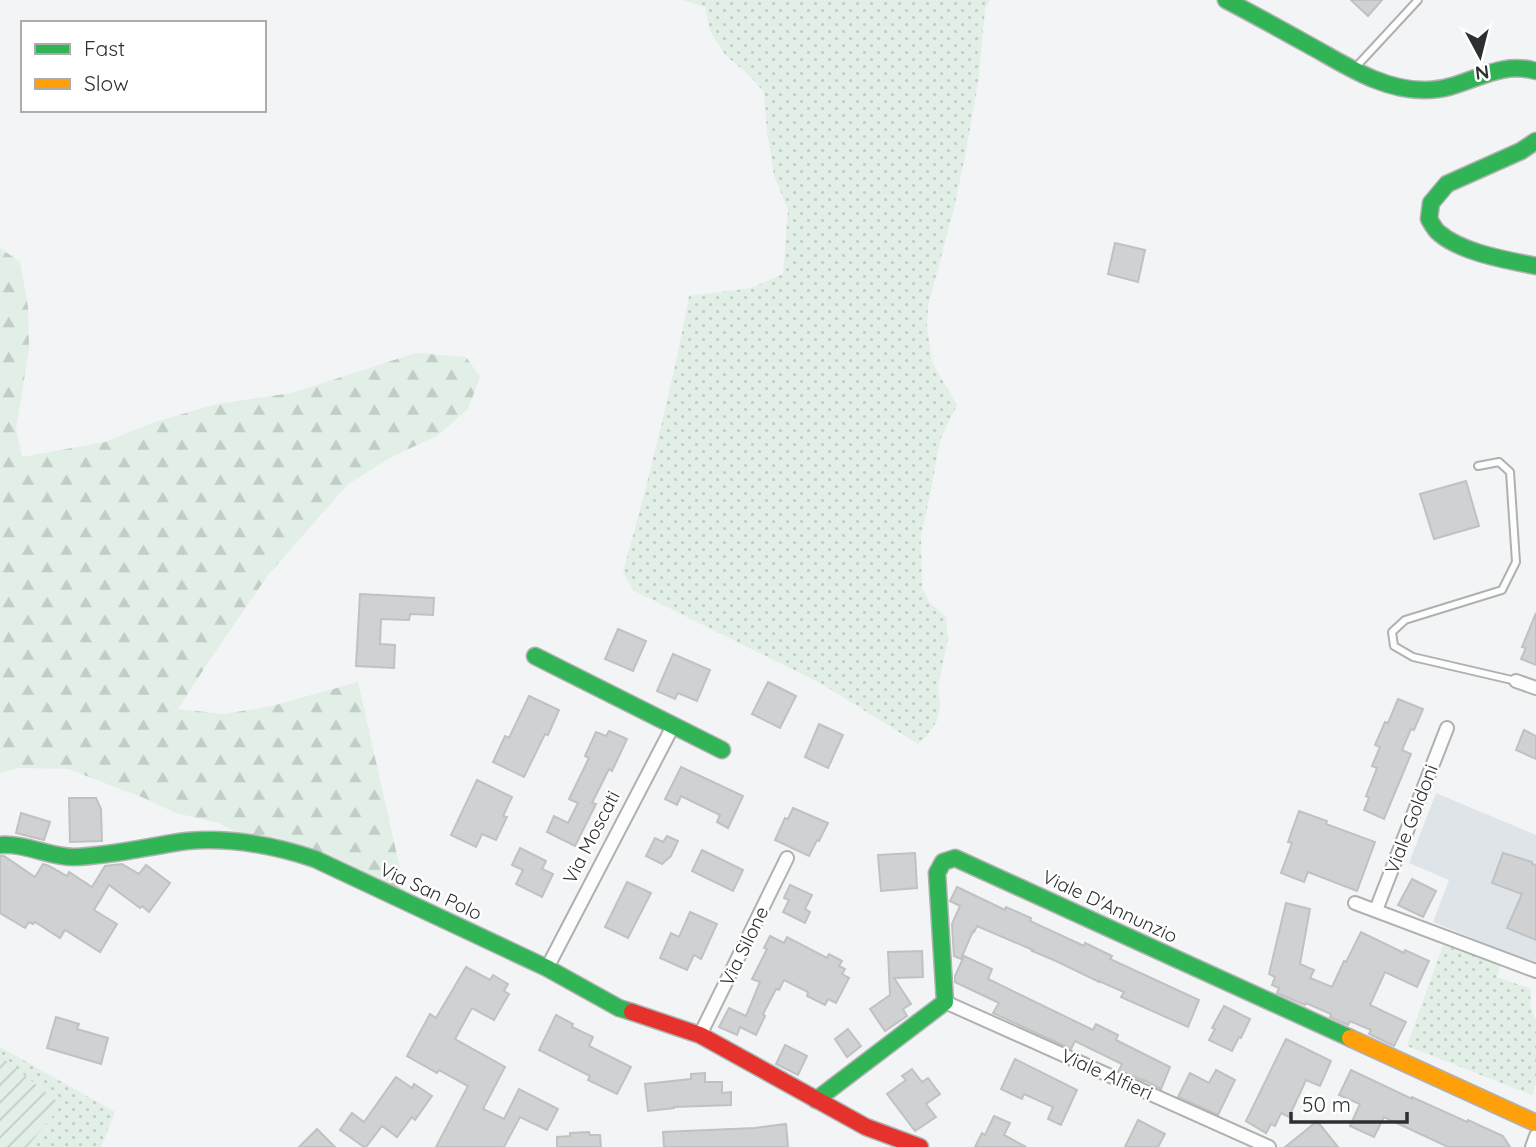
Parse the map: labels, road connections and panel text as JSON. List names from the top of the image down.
{
  "streets": {
    "street": [
      "Viale Goldoni",
      "Via Moscati",
      "Via San Polo",
      "Viale D'Annunzio",
      "Via Silone",
      "Viale Alfieri"
    ]
  },
  "crossings": [
    ["Via Moscati", "Via San Polo"],
    ["Via San Polo", "Via Silone"],
    ["Viale D'Annunzio", "Viale Alfieri"]
  ],
  "legend": ["Fast", "Slow"],
  "scale_bar": "50 m",
  "north": "bottom"
}
